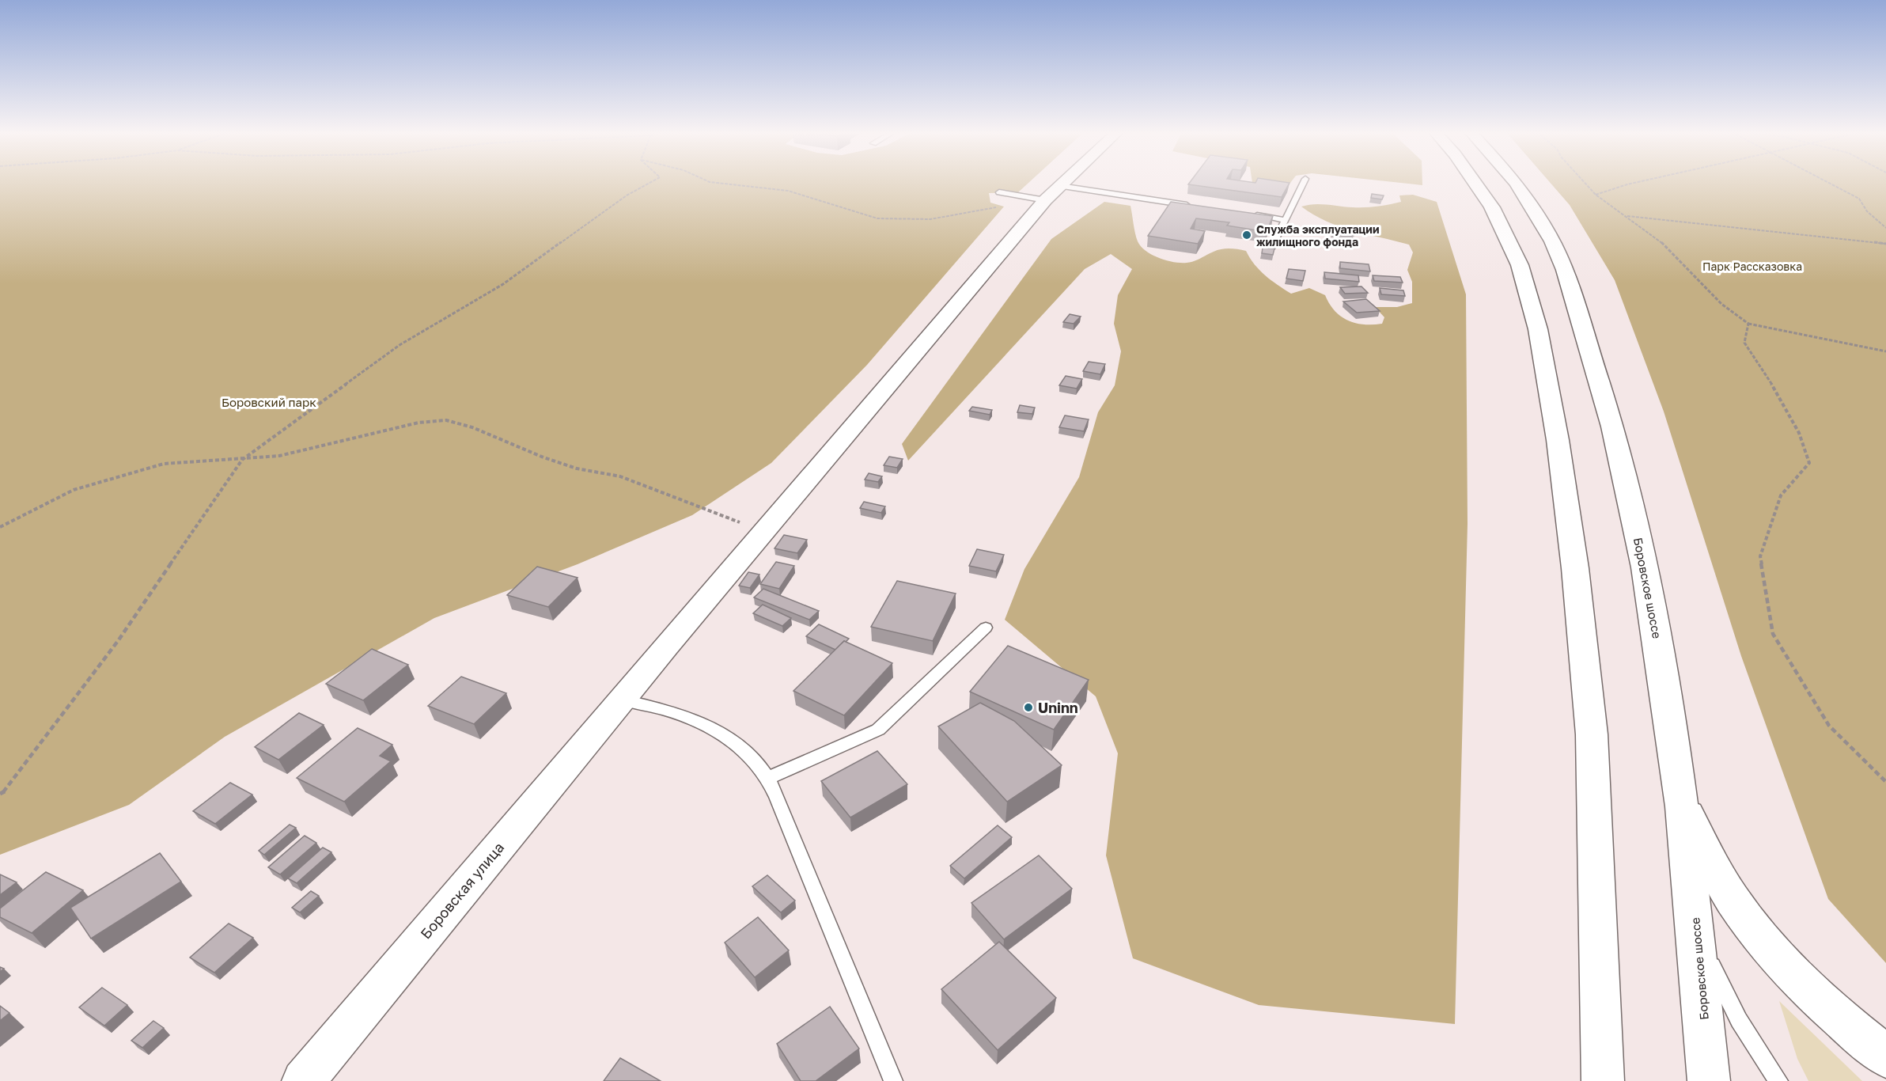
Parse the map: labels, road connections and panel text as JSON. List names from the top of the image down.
{
  "streets": {
    "main road": ["Боровское шоссе", "Боровская улица"]
  },
  "parks": ["Парк Рассказовка", "Боровский парк"],
  "places": ["Служба эксплуатации жилищного фонда", "Uninn"]
}
